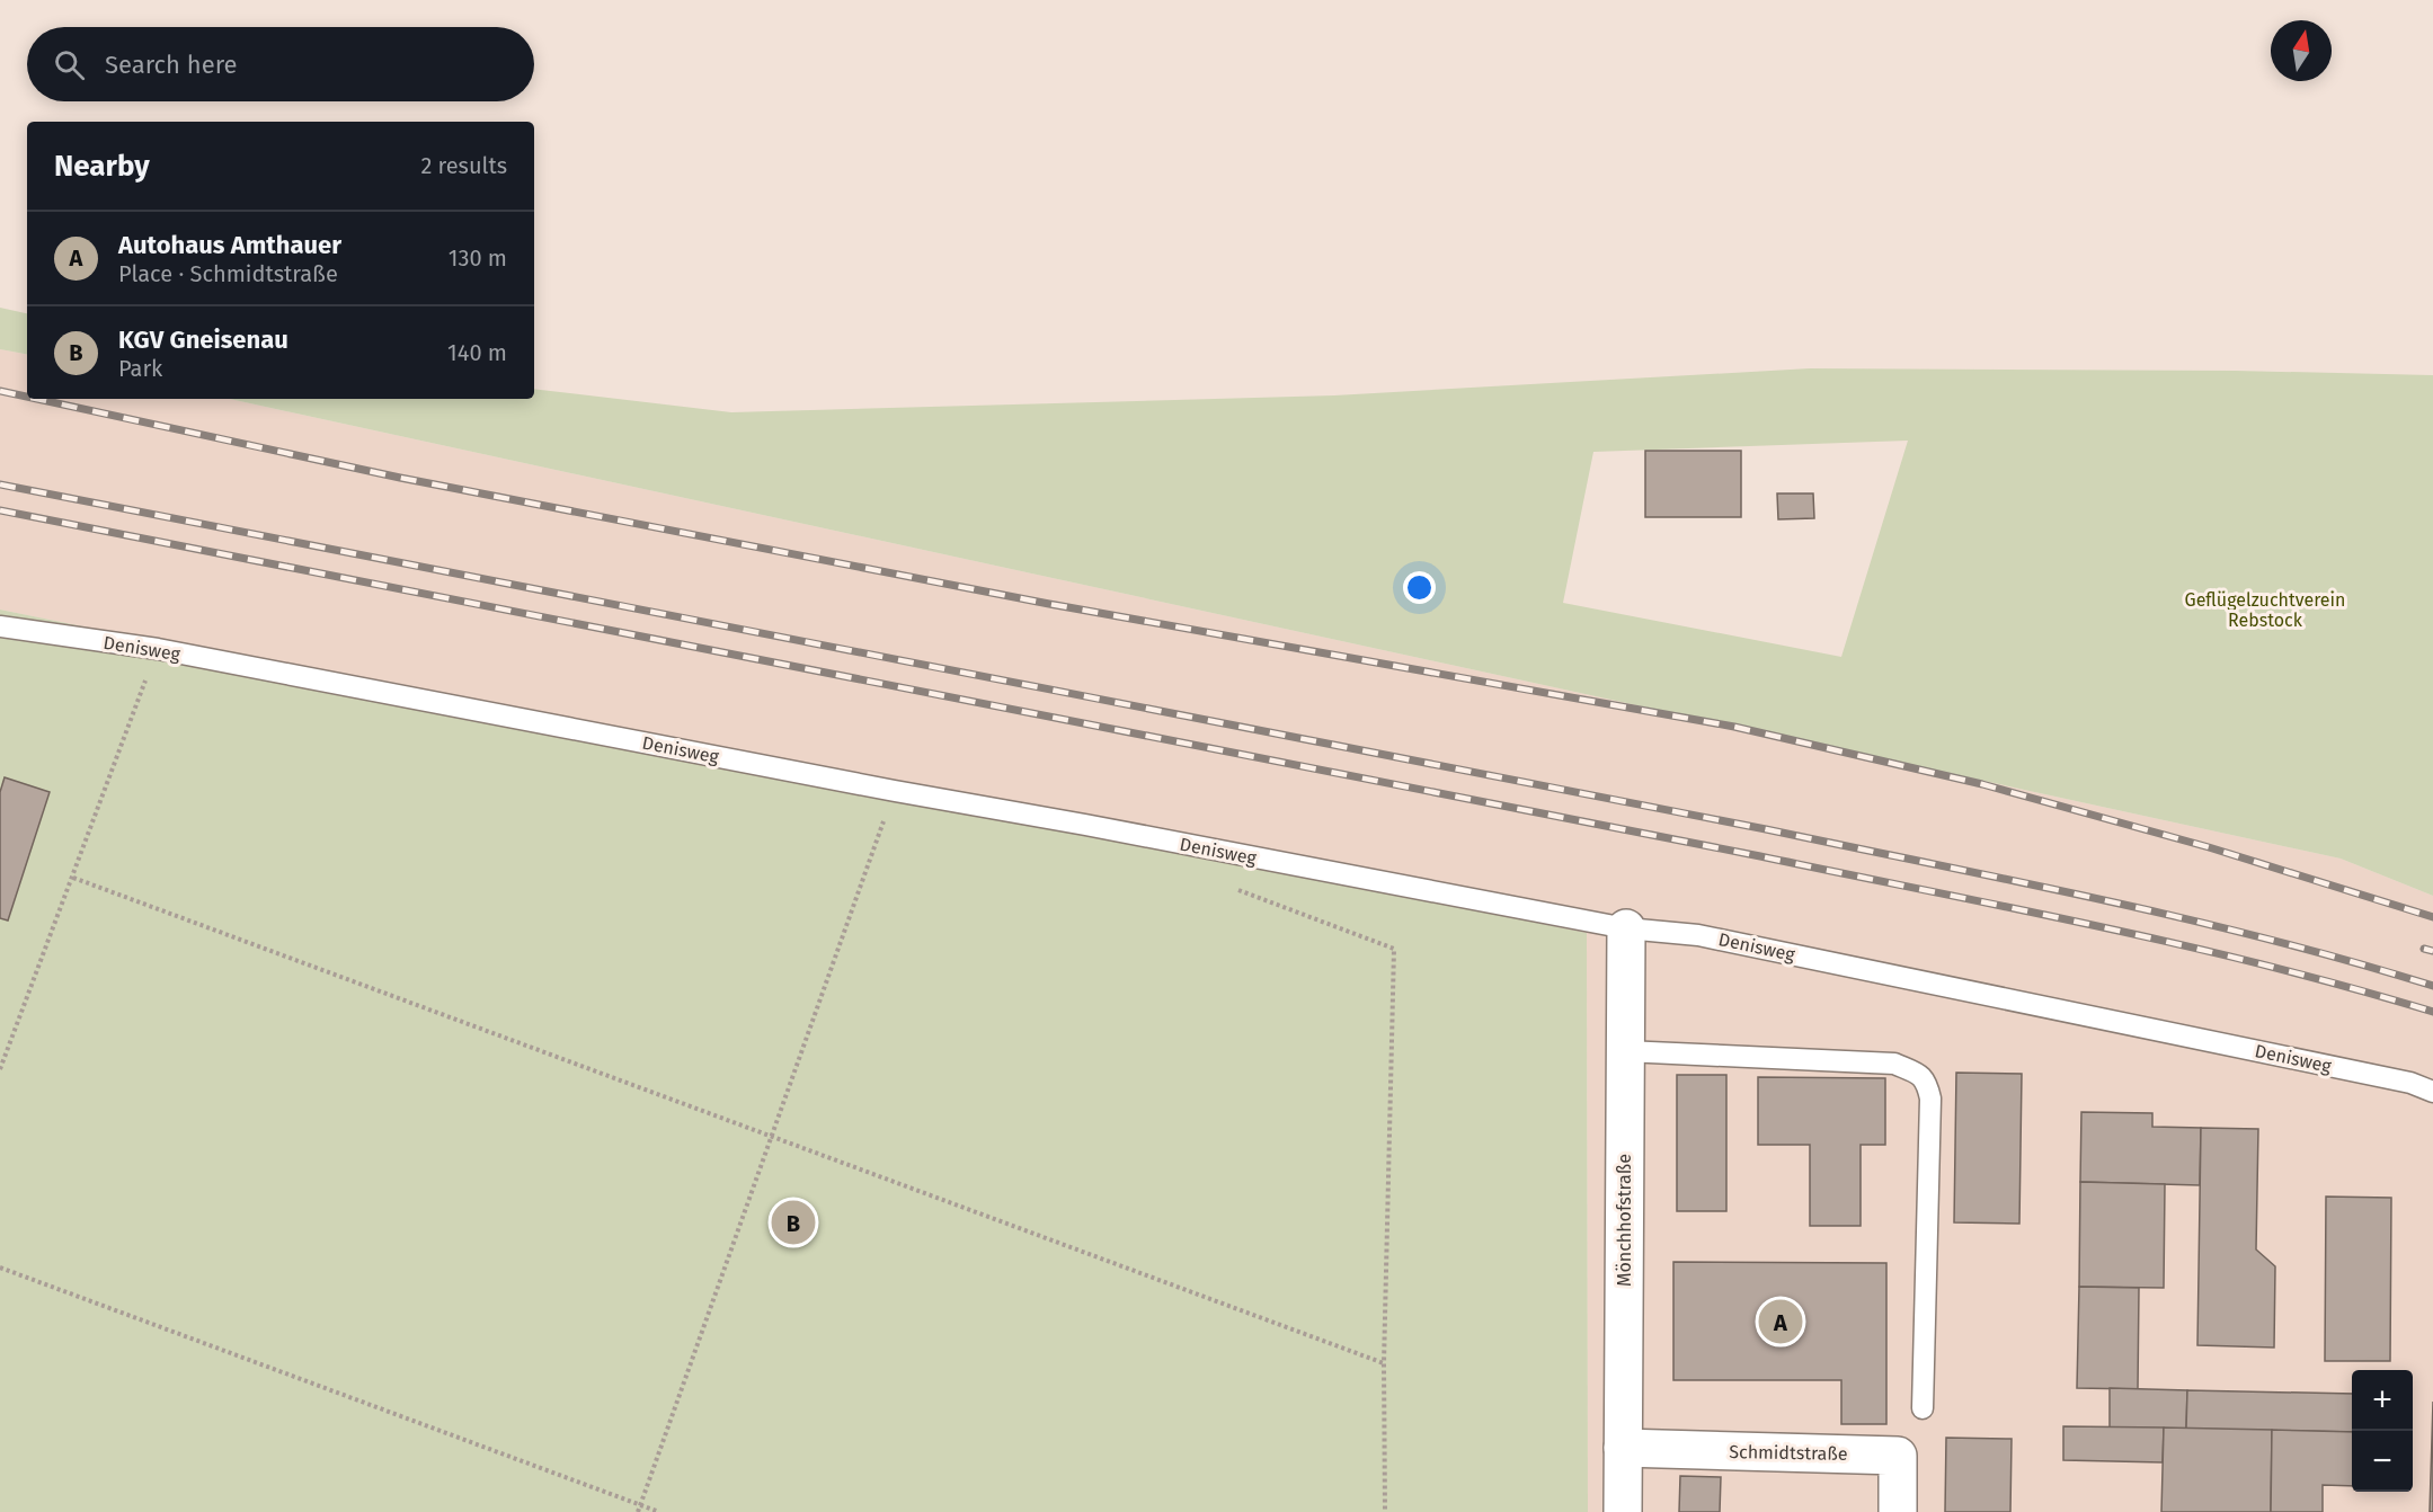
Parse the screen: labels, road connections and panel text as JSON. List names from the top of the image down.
{
  "streets": {
    "street": ["Mönchhofstraße", "Schmidtstraße"],
    "lane": ["Denisweg"]
  },
  "crossings": [
    ["Denisweg", "Mönchhofstraße"],
    ["Mönchhofstraße", "Schmidtstraße"]
  ],
  "parks": ["Geflügelzuchtverein Rebstock"],
  "north": "top",
  "page": {
    "search": "Search here",
    "heading": ["Nearby", "2 results"],
    "list": [
      {
        "mark": "A",
        "name": "Autohaus Amthauer",
        "note": "Place · Schmidtstraße",
        "value": "130 m"
      },
      {
        "mark": "B",
        "name": "KGV Gneisenau",
        "note": "Park",
        "value": "140 m"
      }
    ],
    "pins": ["B", "A"],
    "map_buttons": ["+", "−"]
  }
}
